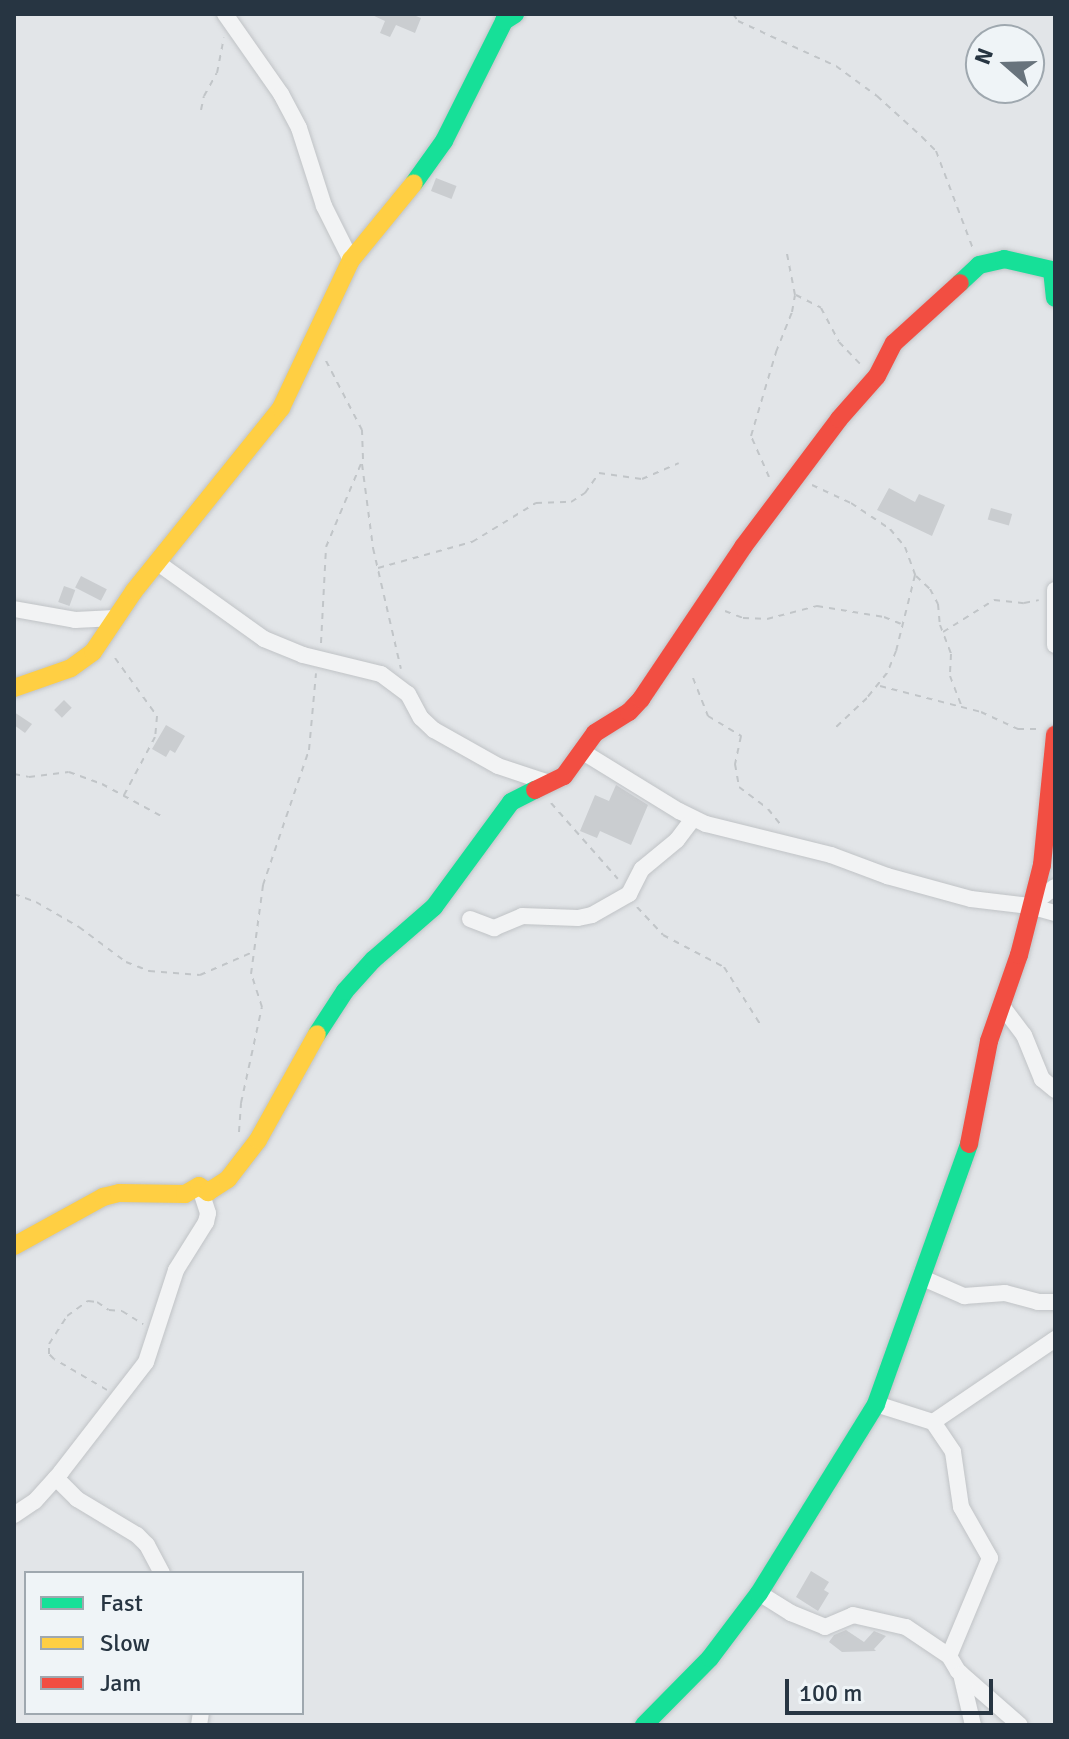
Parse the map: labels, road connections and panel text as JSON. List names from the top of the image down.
{
  "legend": ["Fast", "Slow", "Jam"],
  "scale_bar": "100 m",
  "north": "left"
}
